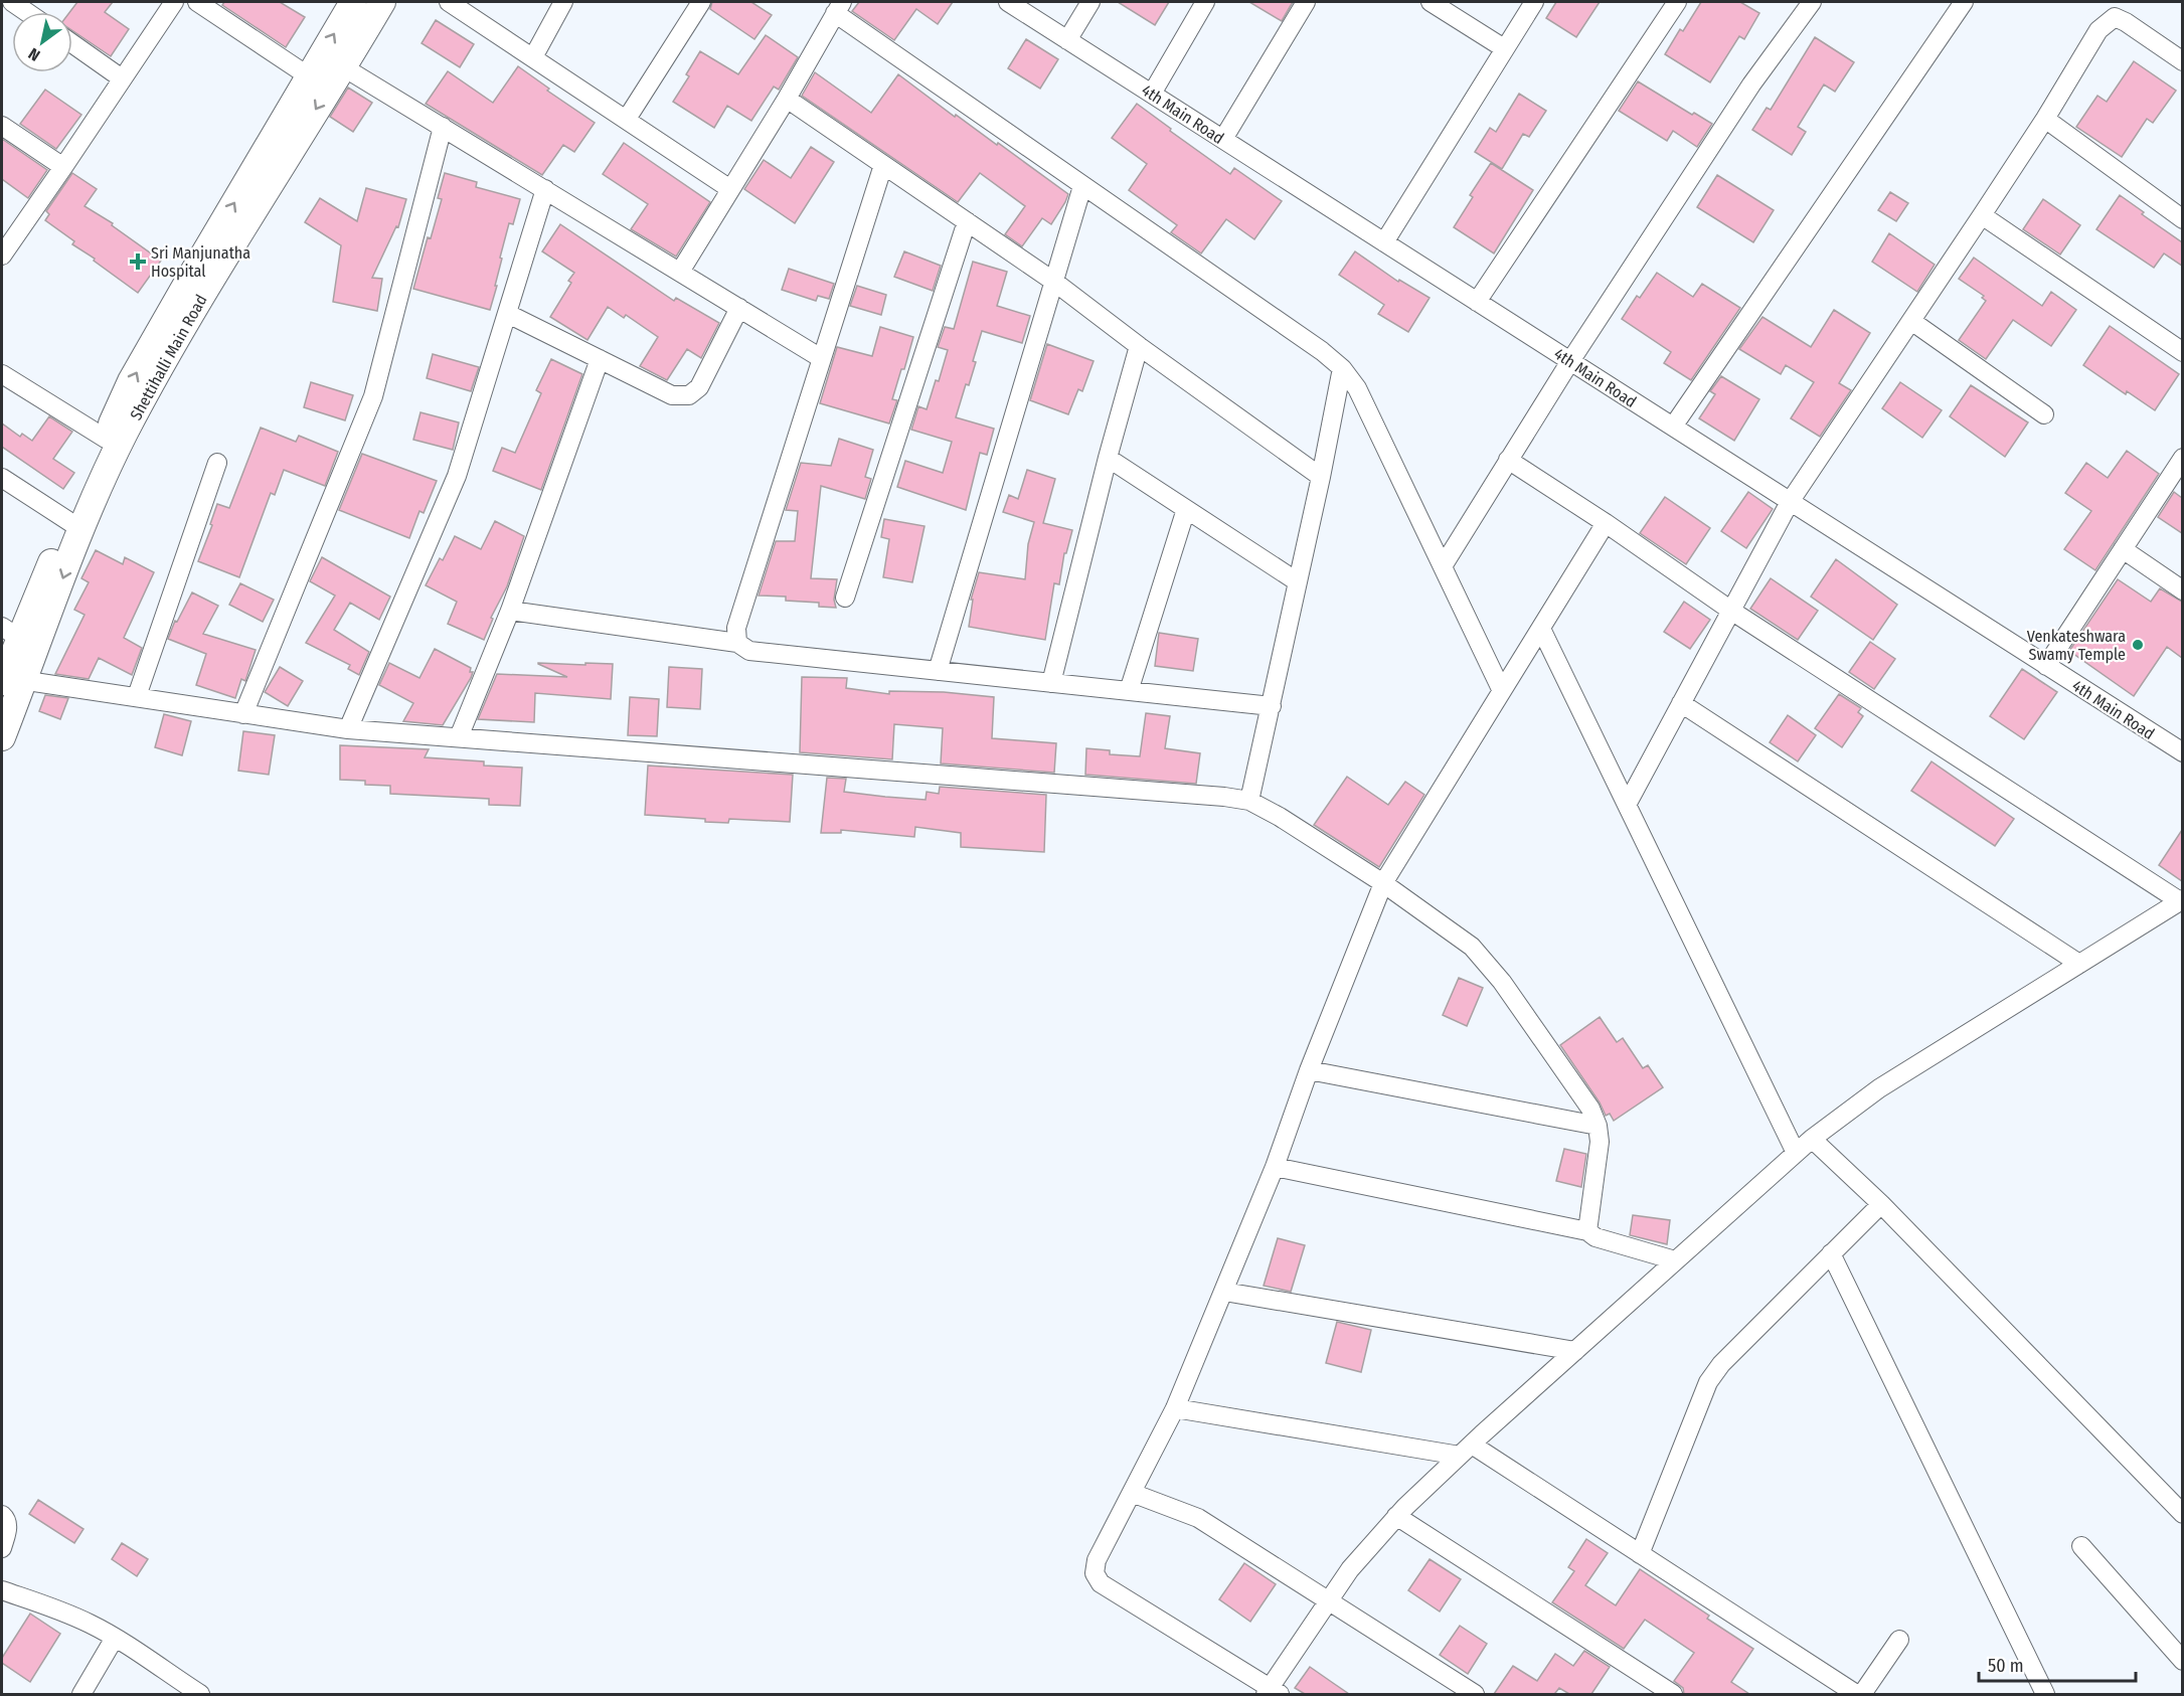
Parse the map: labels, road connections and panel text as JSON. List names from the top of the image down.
{
  "streets": {
    "main road": ["Shettihalli Main Road"],
    "street": ["4th Main Road"]
  },
  "places": {
    "health": ["Sri Manjunatha Hospital"],
    "other": ["Venkateshwara Swamy Temple"]
  },
  "scale_bar": "50 m",
  "north": "bottom left"
}
